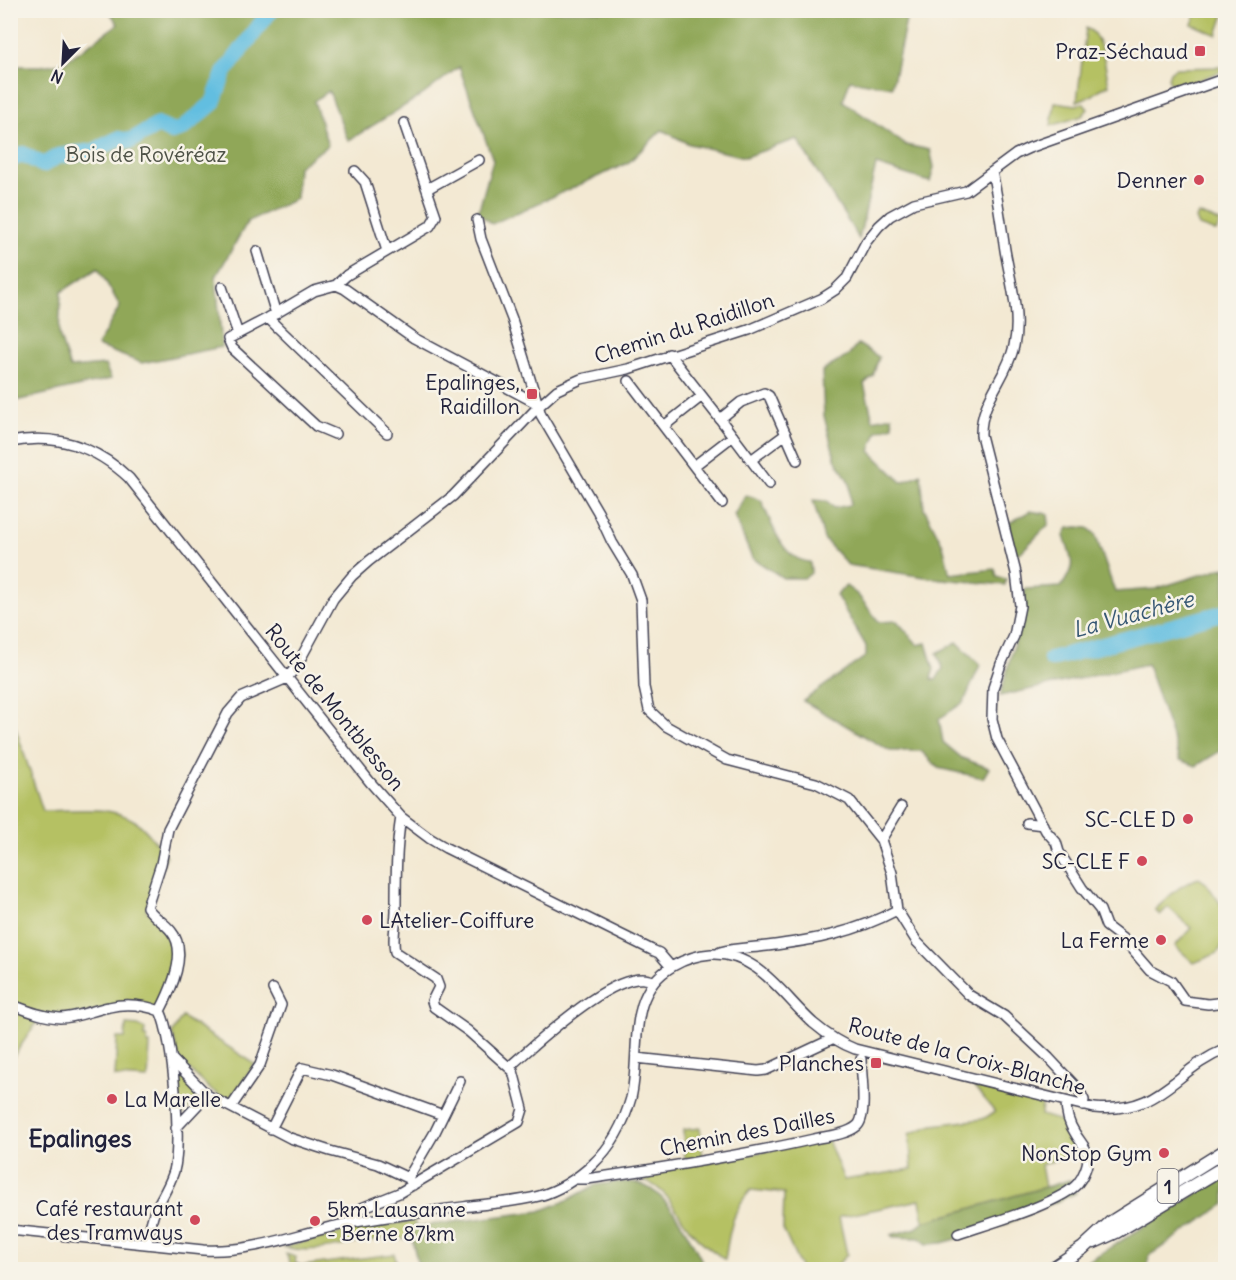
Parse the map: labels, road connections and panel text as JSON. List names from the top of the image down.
{
  "streets": {
    "main road": ["1"],
    "street": [
      "Chemin du Raidillon",
      "Route de Montblesson",
      "Route de la Croix-Blanche",
      "Chemin des Dailles"
    ]
  },
  "crossings": [
    ["Chemin du Raidillon", "Route de Montblesson"],
    ["Route de Montblesson", "Route de la Croix-Blanche"],
    ["Route de la Croix-Blanche", "Chemin des Dailles"]
  ],
  "districts": ["Epalinges"],
  "water": ["La Vuachère"],
  "parks": ["Bois de Rovéréaz"],
  "places": {
    "transit": ["Praz-Séchaud", "Epalinges, Raidillon", "Planches"],
    "other": [
      "Denner",
      "SC-CLE D",
      "SC-CLE F",
      "LAtelier-Coiffure",
      "La Ferme",
      "La Marelle",
      "NonStop Gym",
      "Café restaurant des Tramways",
      "5km Lausanne - Berne 87km"
    ]
  },
  "north": "bottom left"
}
